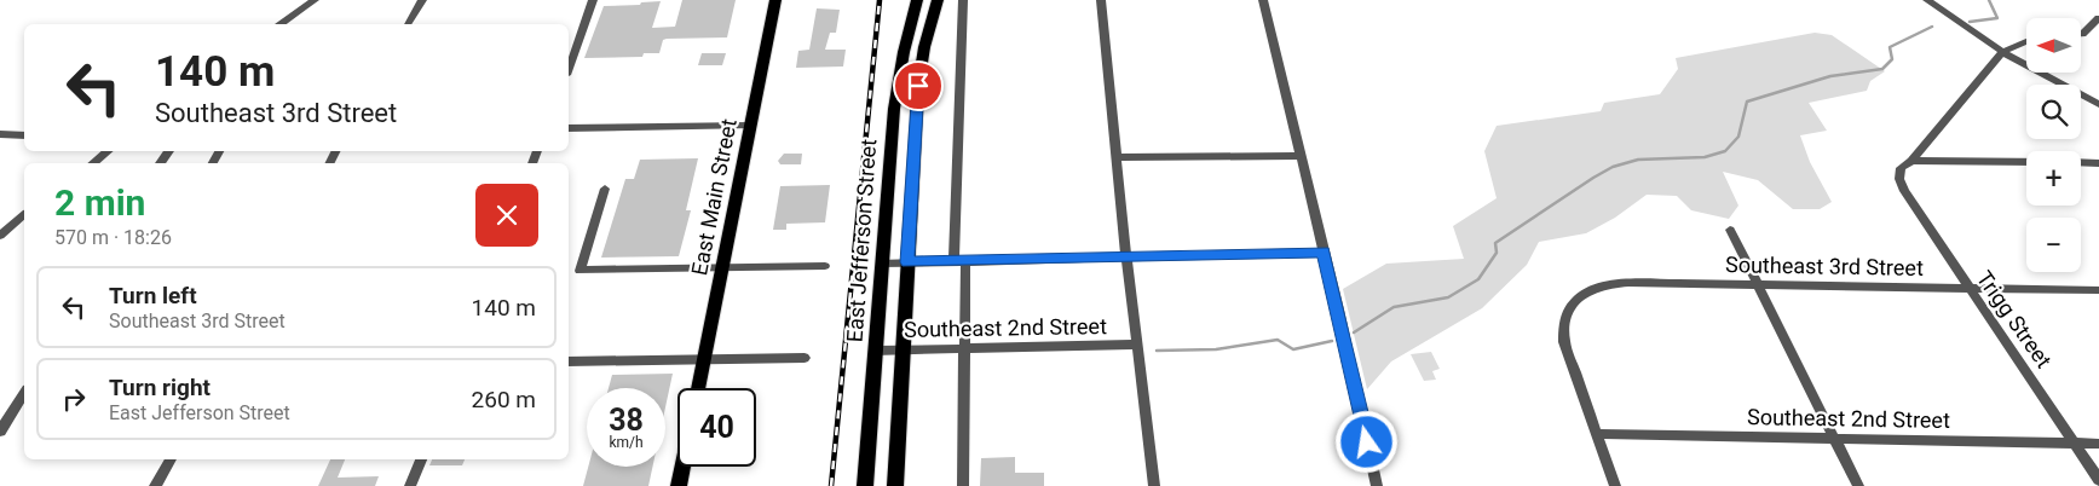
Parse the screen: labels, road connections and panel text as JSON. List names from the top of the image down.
{
  "streets": {
    "main road": ["East Main Street", "East Jefferson Street"],
    "street": ["Southeast 3rd Street", "Trigg Street", "Southeast 2nd Street"]
  },
  "crossings": [
    ["East Jefferson Street", "Southeast 2nd Street"],
    ["Southeast 3rd Street", "Trigg Street"],
    ["Southeast 3rd Street", "Southeast 2nd Street"],
    ["Trigg Street", "Southeast 2nd Street"]
  ],
  "north": "left",
  "page": {
    "map_buttons": ["+", "−"],
    "turn": ["140 m", "Southeast 3rd Street"],
    "heading": ["2 min", "570 m · 18:26"],
    "list": [
      {
        "name": "Turn left",
        "note": "Southeast 3rd Street",
        "value": "140 m"
      },
      {
        "name": "Turn right",
        "note": "East Jefferson Street",
        "value": "260 m"
      }
    ],
    "speed": "38 km/h",
    "limit": "40"
  }
}
